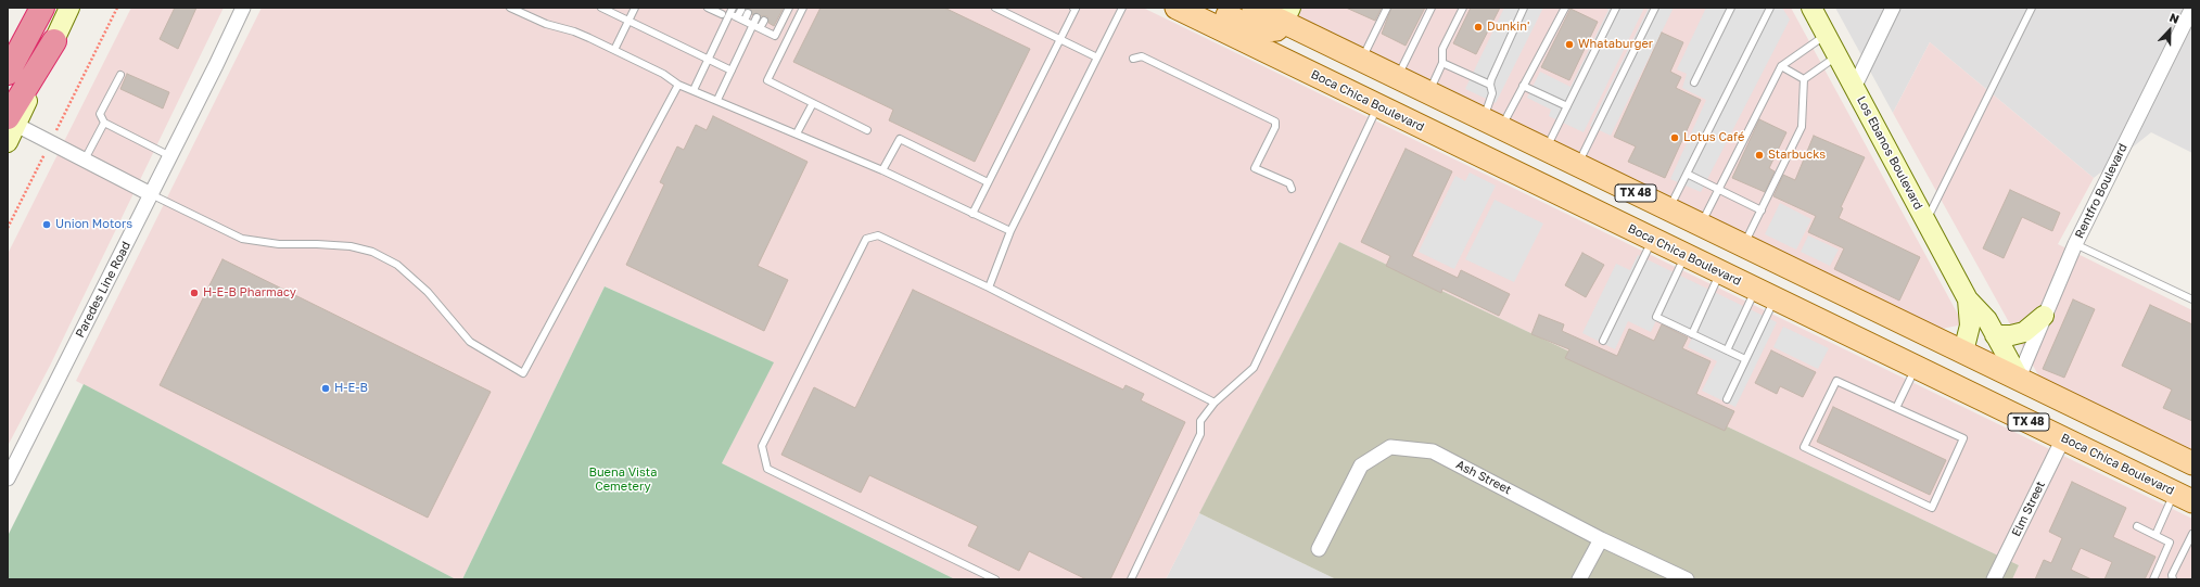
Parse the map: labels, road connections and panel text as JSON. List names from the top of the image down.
{
  "streets": {
    "main road": ["Boca Chica Boulevard", "TX 48"],
    "street": [
      "Los Ebanos Boulevard",
      "Rentfro Boulevard",
      "Paredes Line Road",
      "Ash Street",
      "Elm Street"
    ]
  },
  "crossings": [
    ["Boca Chica Boulevard", "Elm Street"],
    ["Los Ebanos Boulevard", "Rentfro Boulevard"],
    ["Los Ebanos Boulevard", "TX 48"],
    ["Rentfro Boulevard", "TX 48"]
  ],
  "parks": ["Buena Vista Cemetery"],
  "places": [
    "Dunkin'",
    "Whataburger",
    "Lotus Café",
    "Starbucks",
    "Union Motors",
    "H-E-B Pharmacy",
    "H-E-B"
  ],
  "north": "top"
}
